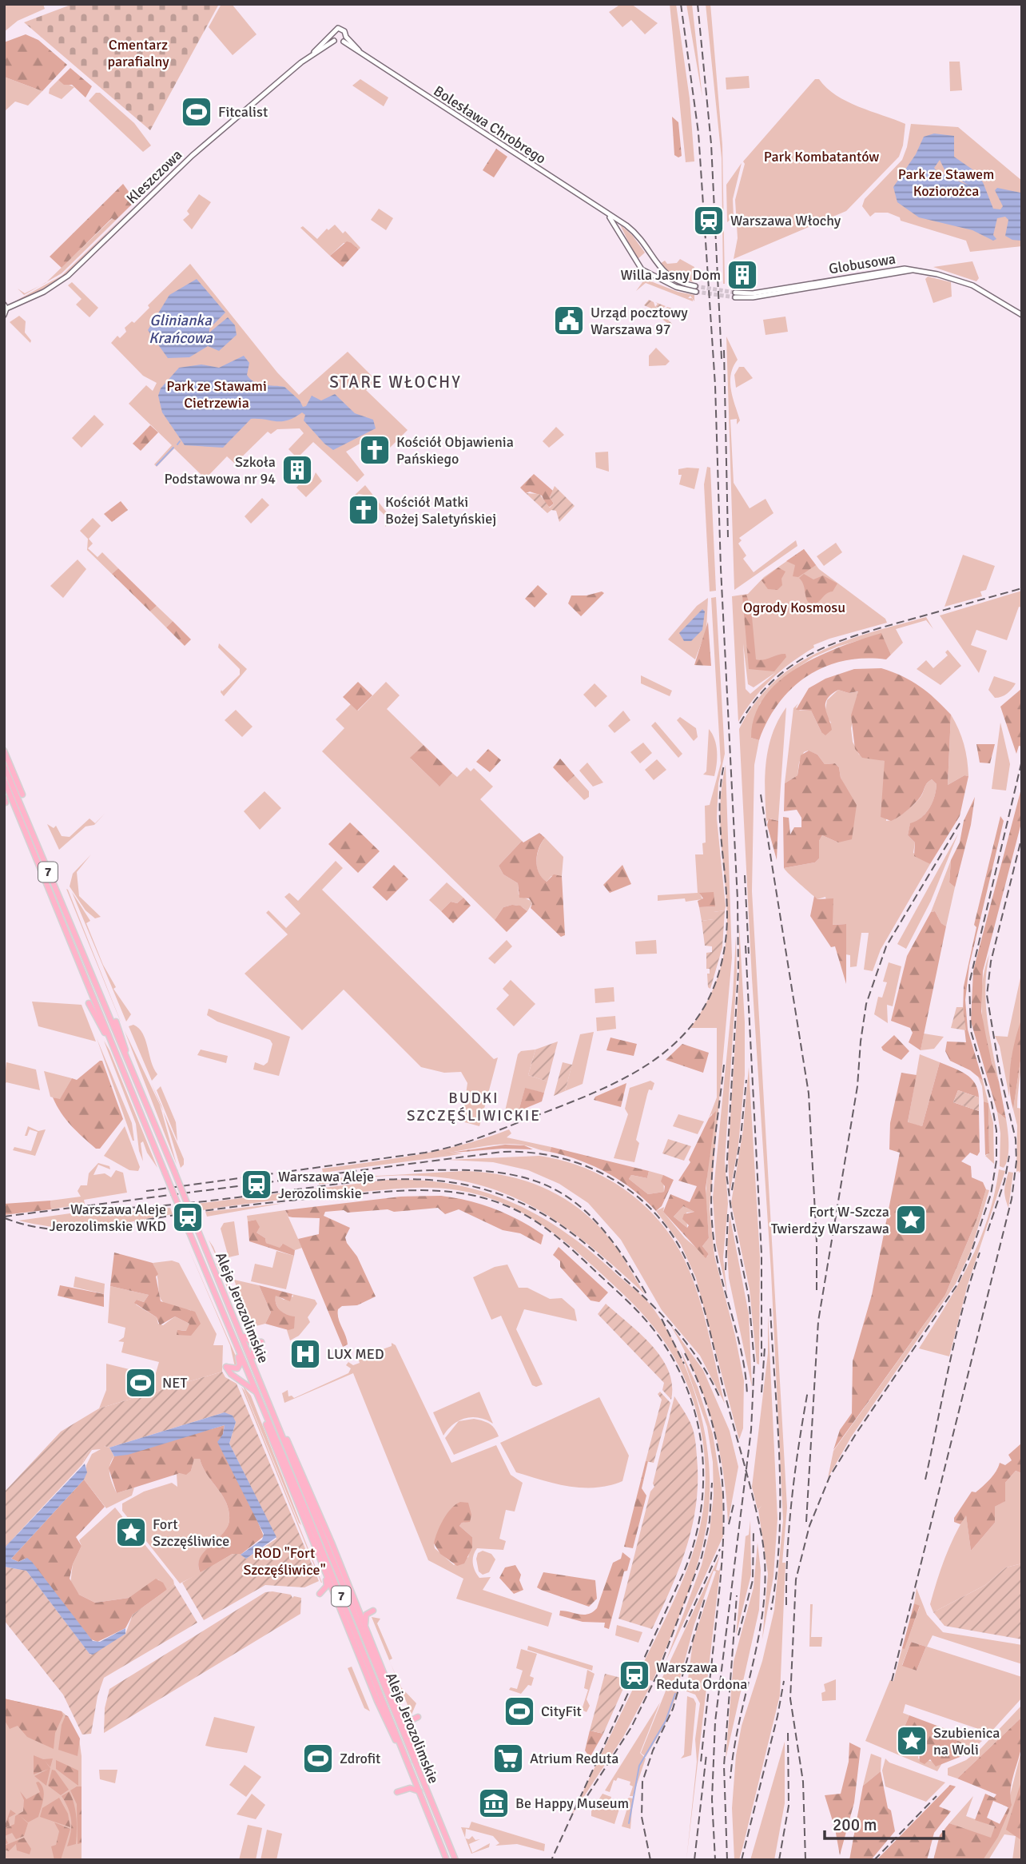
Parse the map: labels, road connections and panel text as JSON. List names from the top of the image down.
{
  "streets": {
    "main road": [
      "Bolesława Chrobrego",
      "Kleszczowa",
      "Globusowa",
      "7",
      "Aleje Jerozolimskie"
    ]
  },
  "crossings": [
    ["Bolesława Chrobrego", "Kleszczowa"]
  ],
  "districts": ["STARE WŁOCHY", "BUDKI SZCZĘŚLIWICKIE"],
  "water": ["Glinianka Krańcowa"],
  "parks": [
    "Cmentarz parafialny",
    "Park Kombatantów",
    "Park ze Stawem Koziorożca",
    "Park ze Stawami Cietrzewia",
    "Ogrody Kosmosu",
    "ROD \"Fort Szczęśliwice\""
  ],
  "places": {
    "sports": [
      "Fitcalist",
      "NET",
      "CityFit",
      "Zdrofit"
    ],
    "station": [
      "Warszawa Włochy",
      "Warszawa Aleje Jerozolimskie",
      "Warszawa Aleje Jerozolimskie WKD",
      "Warszawa Reduta Ordona"
    ],
    "building": ["Willa Jasny Dom", "Szkoła Podstawowa nr 94"],
    "public building": ["Urząd pocztowy Warszawa 97"],
    "church": ["Kościół Objawienia Pańskiego", "Kościół Matki Bożej Saletyńskiej"],
    "place": ["Fort W-Szcza Twierdzy Warszawa", "Fort Szczęśliwice", "Szubienica na Woli"],
    "hospital": ["LUX MED"],
    "supermarket": ["Atrium Reduta"],
    "museum": ["Be Happy Museum"]
  },
  "scale_bar": "200 m"
}
